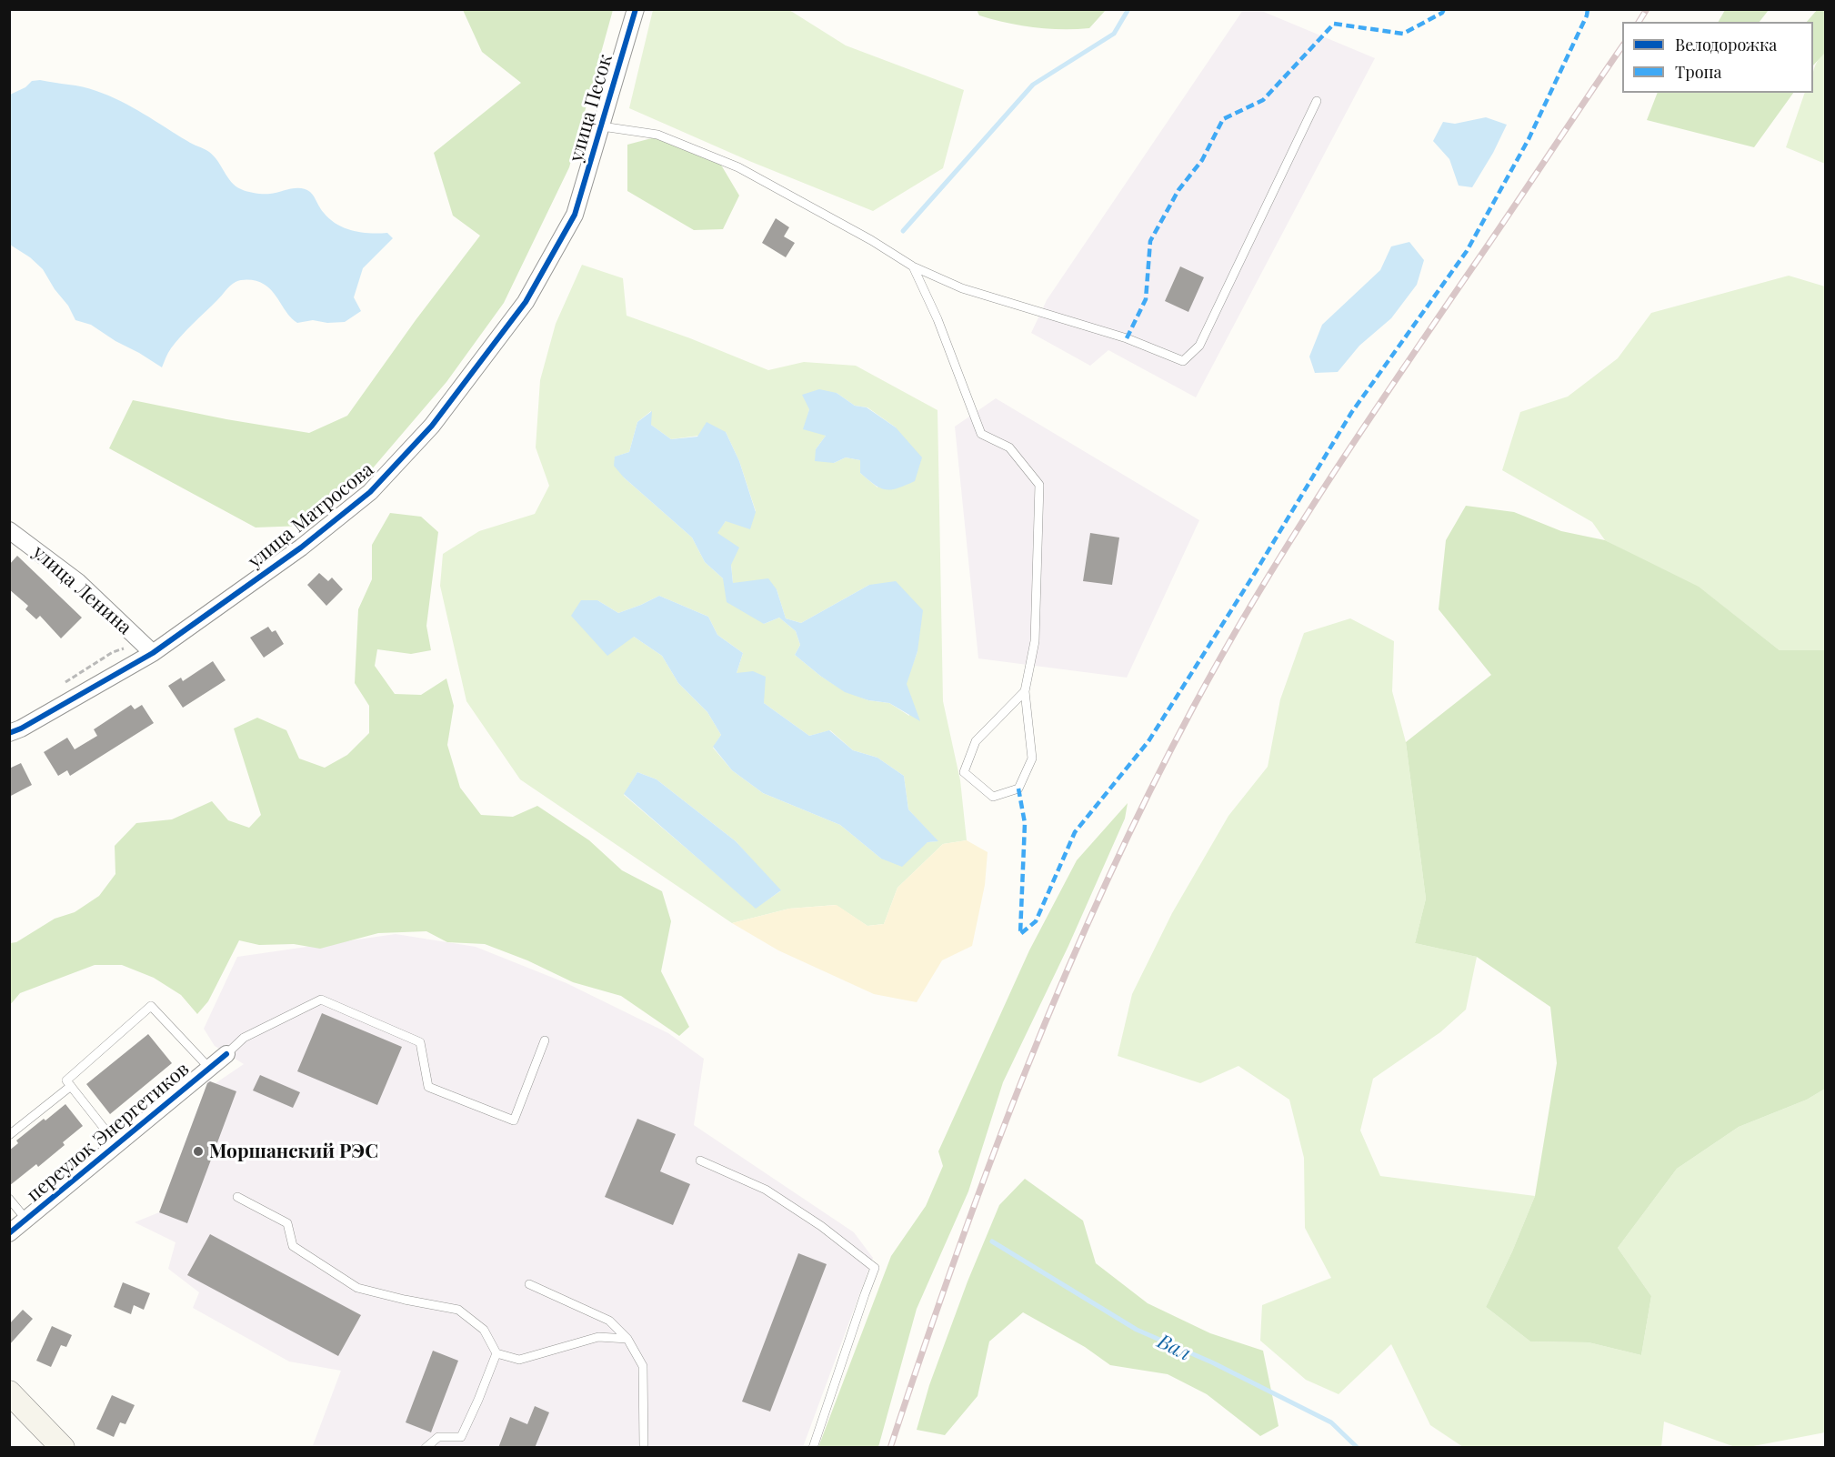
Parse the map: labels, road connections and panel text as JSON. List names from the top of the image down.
{
  "streets": {
    "street": [
      "улица Песок",
      "улица Матросова",
      "улица Ленина",
      "переулок Энергетиков"
    ]
  },
  "crossings": [
    ["улица Песок", "улица Матросова"],
    ["улица Матросова", "улица Ленина"]
  ],
  "water": ["Вал"],
  "places": ["Моршанский РЭС"],
  "legend": ["Велодорожка", "Тропа"]
}
